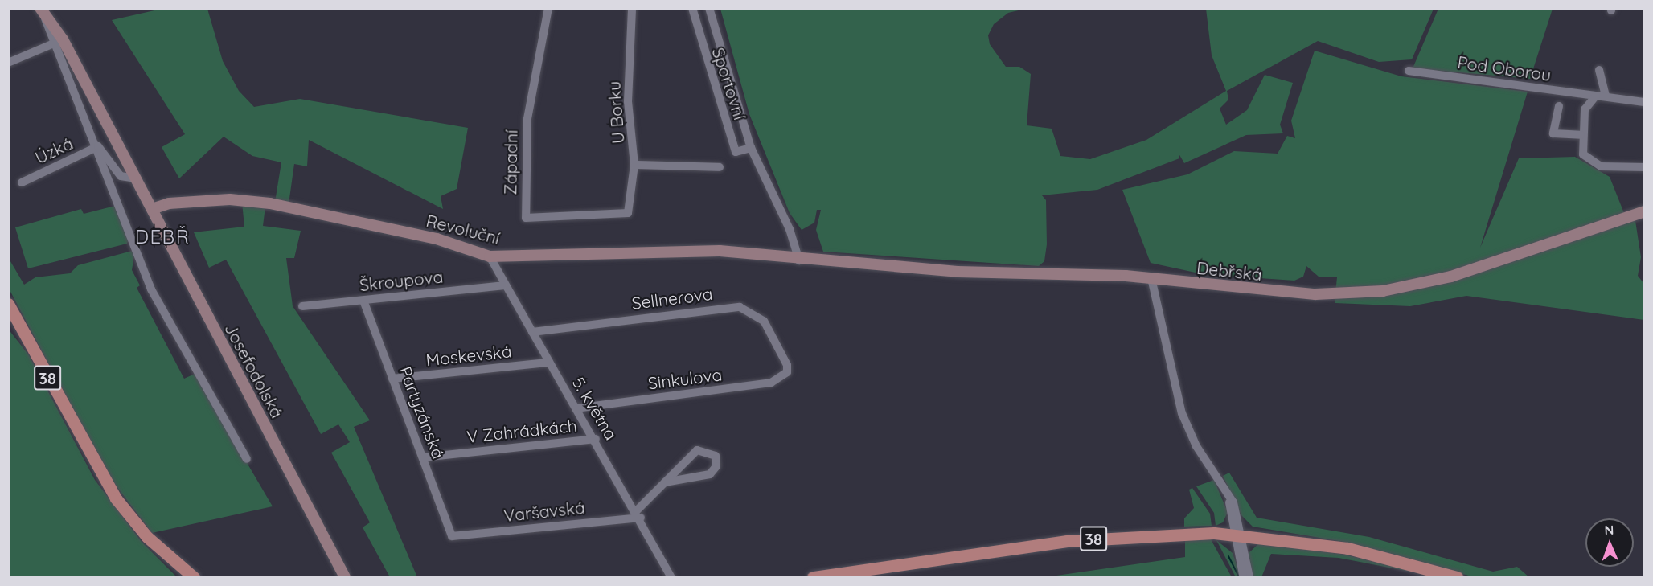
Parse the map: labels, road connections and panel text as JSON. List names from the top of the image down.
{
  "streets": {
    "main road": [
      "Revoluční",
      "Debřská",
      "Josefodolská",
      "38"
    ],
    "street": [
      "Pod Oborou",
      "Sportovní",
      "U Borku",
      "Úzká",
      "Západní",
      "Škroupova",
      "Sellnerova",
      "Moskevská",
      "Sinkulova",
      "5. května",
      "Partyzánská",
      "V Zahrádkách",
      "Varšavská"
    ]
  },
  "crossings": [
    ["Sportovní", "Revoluční"],
    ["Sportovní", "Debřská"],
    ["U Borku", "Západní"],
    ["Úzká", "Josefodolská"],
    ["Revoluční", "Debřská"],
    ["Revoluční", "Josefodolská"],
    ["Revoluční", "5. května"],
    ["Škroupova", "5. května"],
    ["Škroupova", "Partyzánská"],
    ["Sellnerova", "Sinkulova"],
    ["Sellnerova", "5. května"],
    ["Moskevská", "5. května"],
    ["Moskevská", "Partyzánská"],
    ["Sinkulova", "5. května"],
    ["5. května", "V Zahrádkách"],
    ["5. května", "Varšavská"],
    ["Partyzánská", "V Zahrádkách"],
    ["Partyzánská", "Varšavská"]
  ],
  "districts": ["DEBŘ"],
  "north": "top"
}
